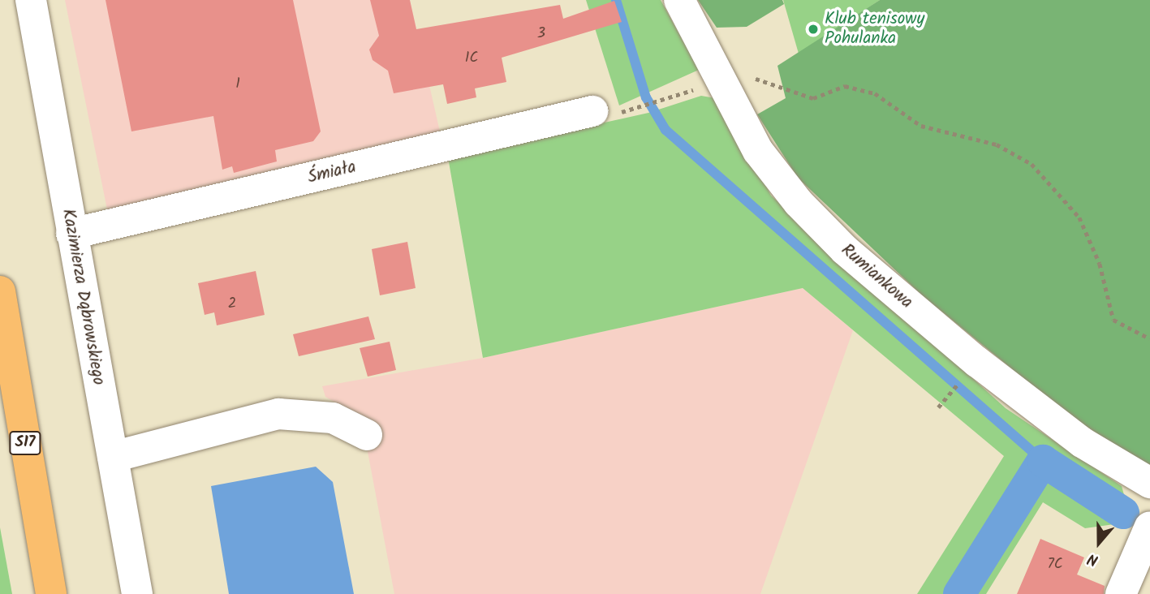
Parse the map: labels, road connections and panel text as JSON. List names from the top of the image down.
{
  "streets": {
    "highway": ["S17"],
    "street": ["Śmiała", "Rumiankowa", "Kazimierza Dąbrowskiego"]
  },
  "crossings": [
    ["Śmiała", "Kazimierza Dąbrowskiego"]
  ],
  "places": ["Klub tenisowy Pohulanka"],
  "house_numbers": [
    "3",
    "1C",
    "1",
    "2",
    "7C"
  ],
  "north": "bottom"
}
